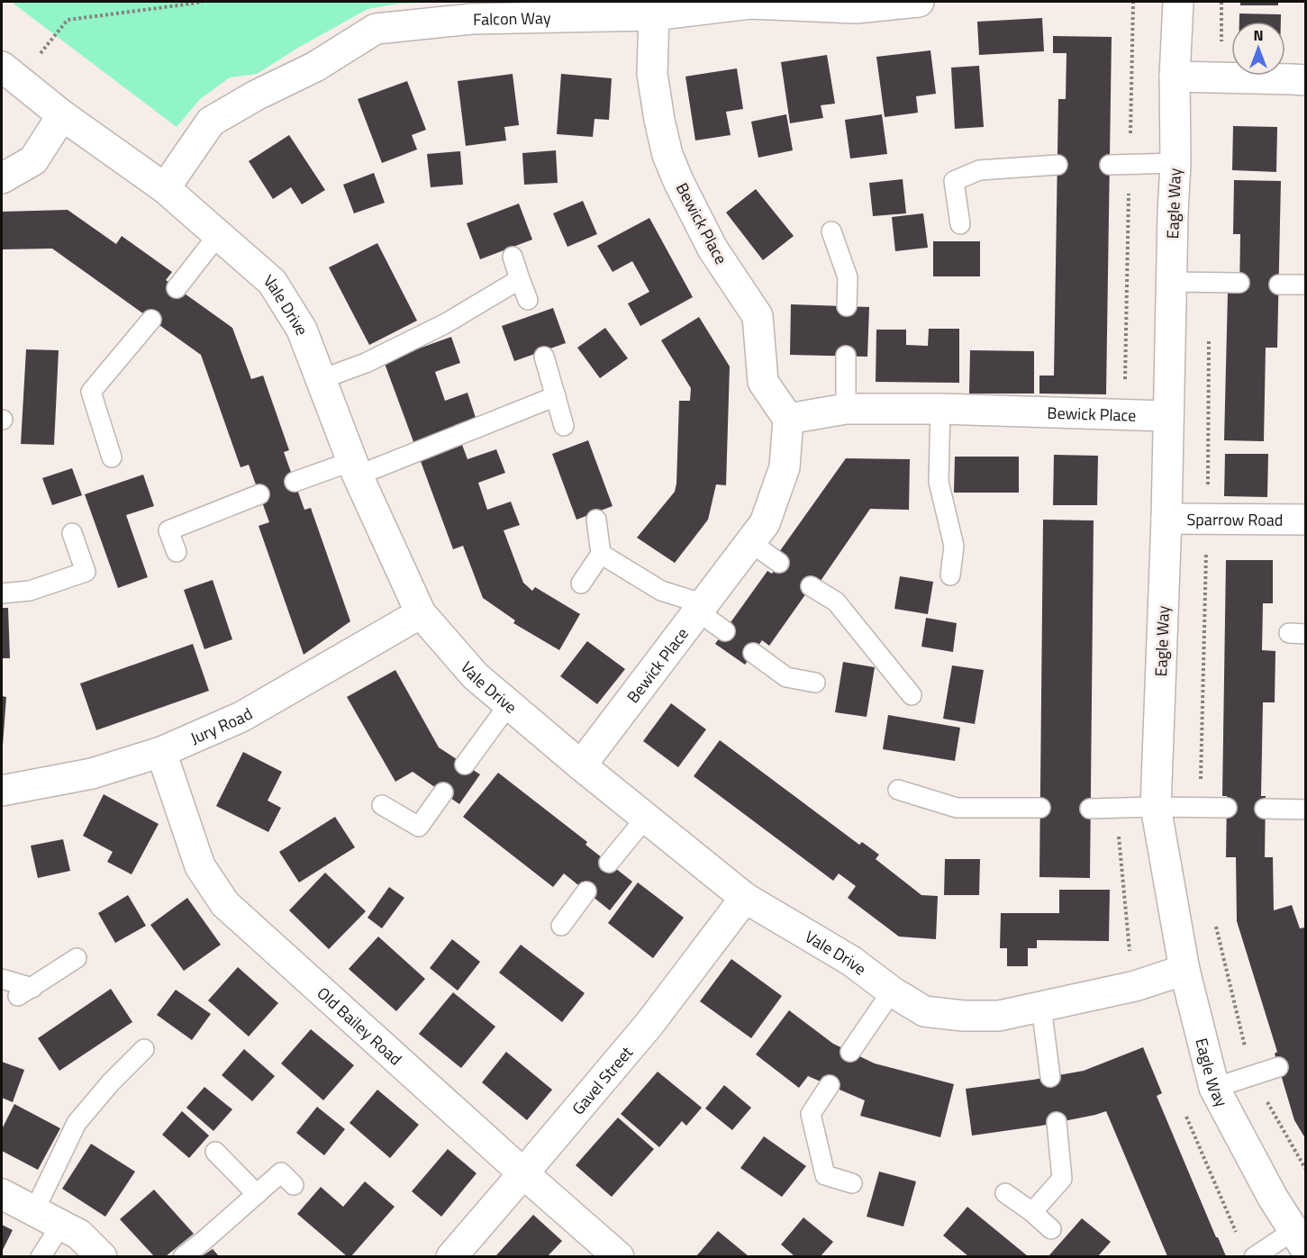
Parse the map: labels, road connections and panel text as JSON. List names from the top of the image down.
{
  "streets": {
    "street": [
      "Falcon Way",
      "Eagle Way",
      "Bewick Place",
      "Vale Drive",
      "Sparrow Road",
      "Jury Road",
      "Old Bailey Road",
      "Gavel Street"
    ]
  },
  "crossings": [
    ["Falcon Way", "Bewick Place"],
    ["Falcon Way", "Vale Drive"],
    ["Eagle Way", "Bewick Place"],
    ["Eagle Way", "Vale Drive"],
    ["Eagle Way", "Sparrow Road"],
    ["Bewick Place", "Vale Drive"],
    ["Vale Drive", "Jury Road"],
    ["Vale Drive", "Gavel Street"],
    ["Jury Road", "Old Bailey Road"],
    ["Old Bailey Road", "Gavel Street"]
  ],
  "north": "top"
}
